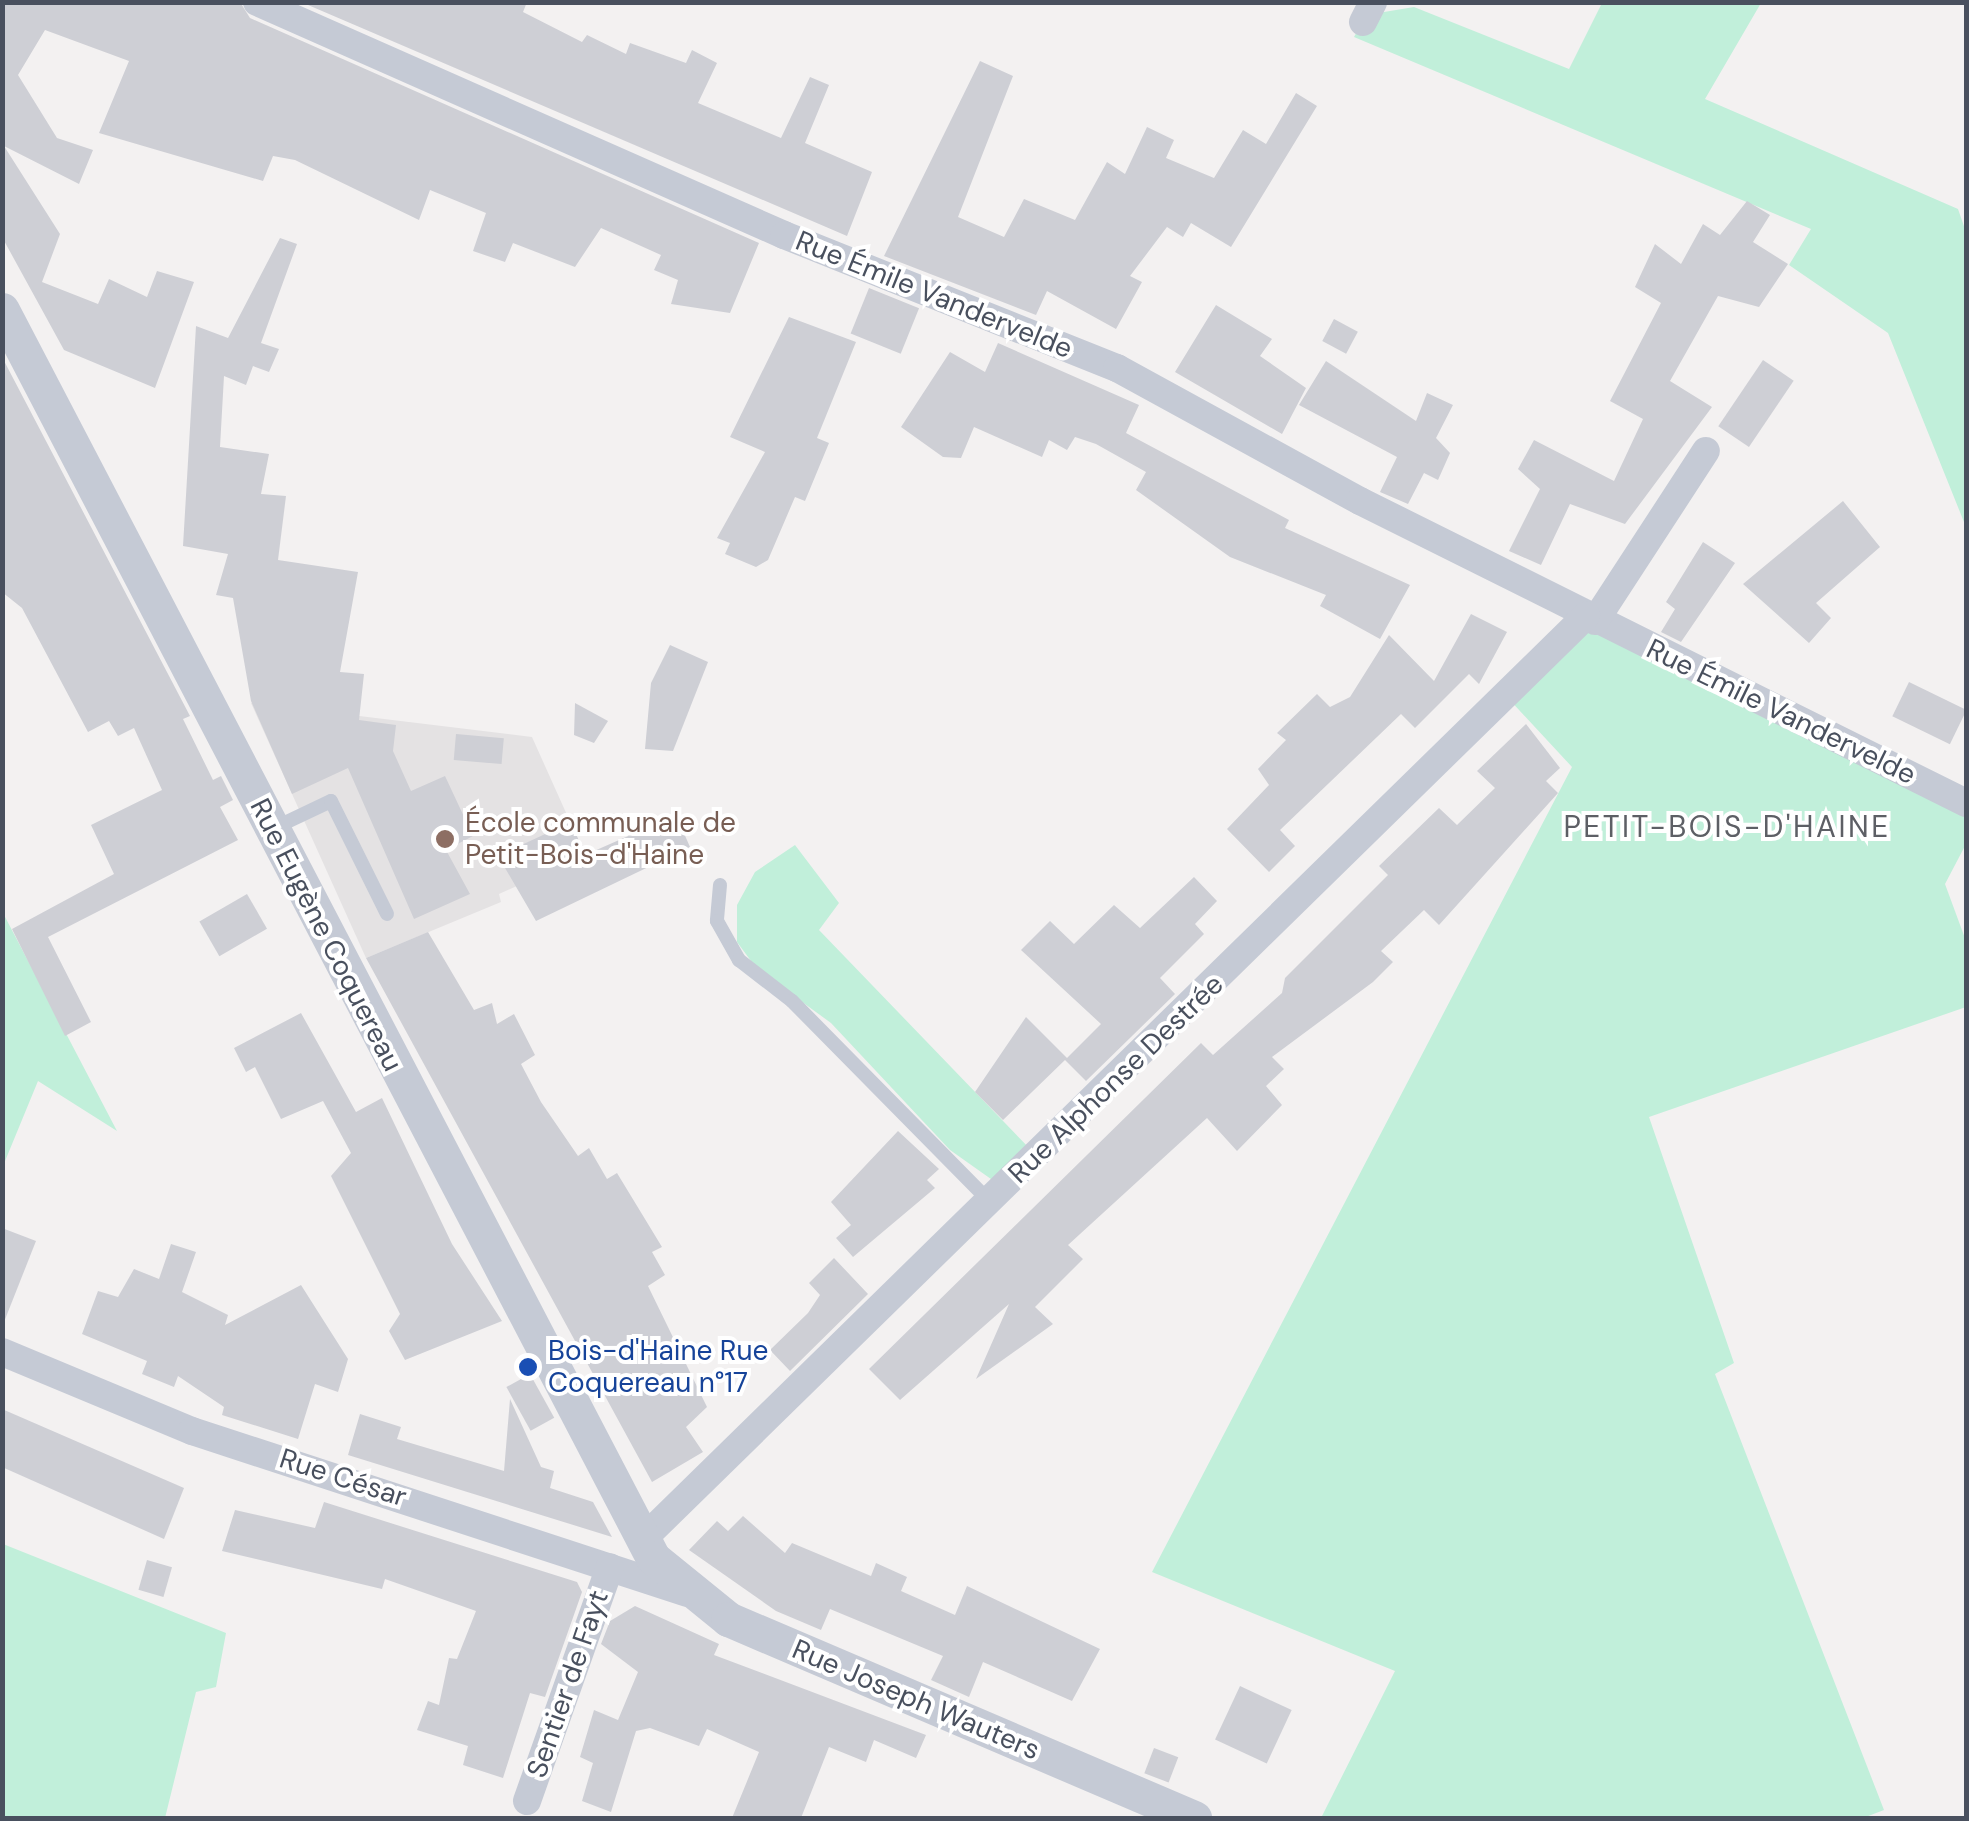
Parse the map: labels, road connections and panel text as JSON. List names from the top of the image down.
{
  "streets": {
    "street": [
      "Rue Émile Vandervelde",
      "Rue Eugène Coquereau",
      "Rue Alphonse Destrée",
      "Rue César",
      "Sentier de Fayt",
      "Rue Joseph Wauters"
    ]
  },
  "crossings": [
    ["Rue Émile Vandervelde", "Rue Alphonse Destrée"],
    ["Rue Eugène Coquereau", "Rue Alphonse Destrée"],
    ["Rue Eugène Coquereau", "Rue Joseph Wauters"],
    ["Rue Alphonse Destrée", "Rue Joseph Wauters"],
    ["Rue César", "Sentier de Fayt"],
    ["Rue César", "Rue Joseph Wauters"]
  ],
  "districts": ["PETIT-BOIS-D'HAINE"],
  "places": ["École communale de Petit-Bois-d'Haine", "Bois-d'Haine Rue Coquereau n°17"]
}
